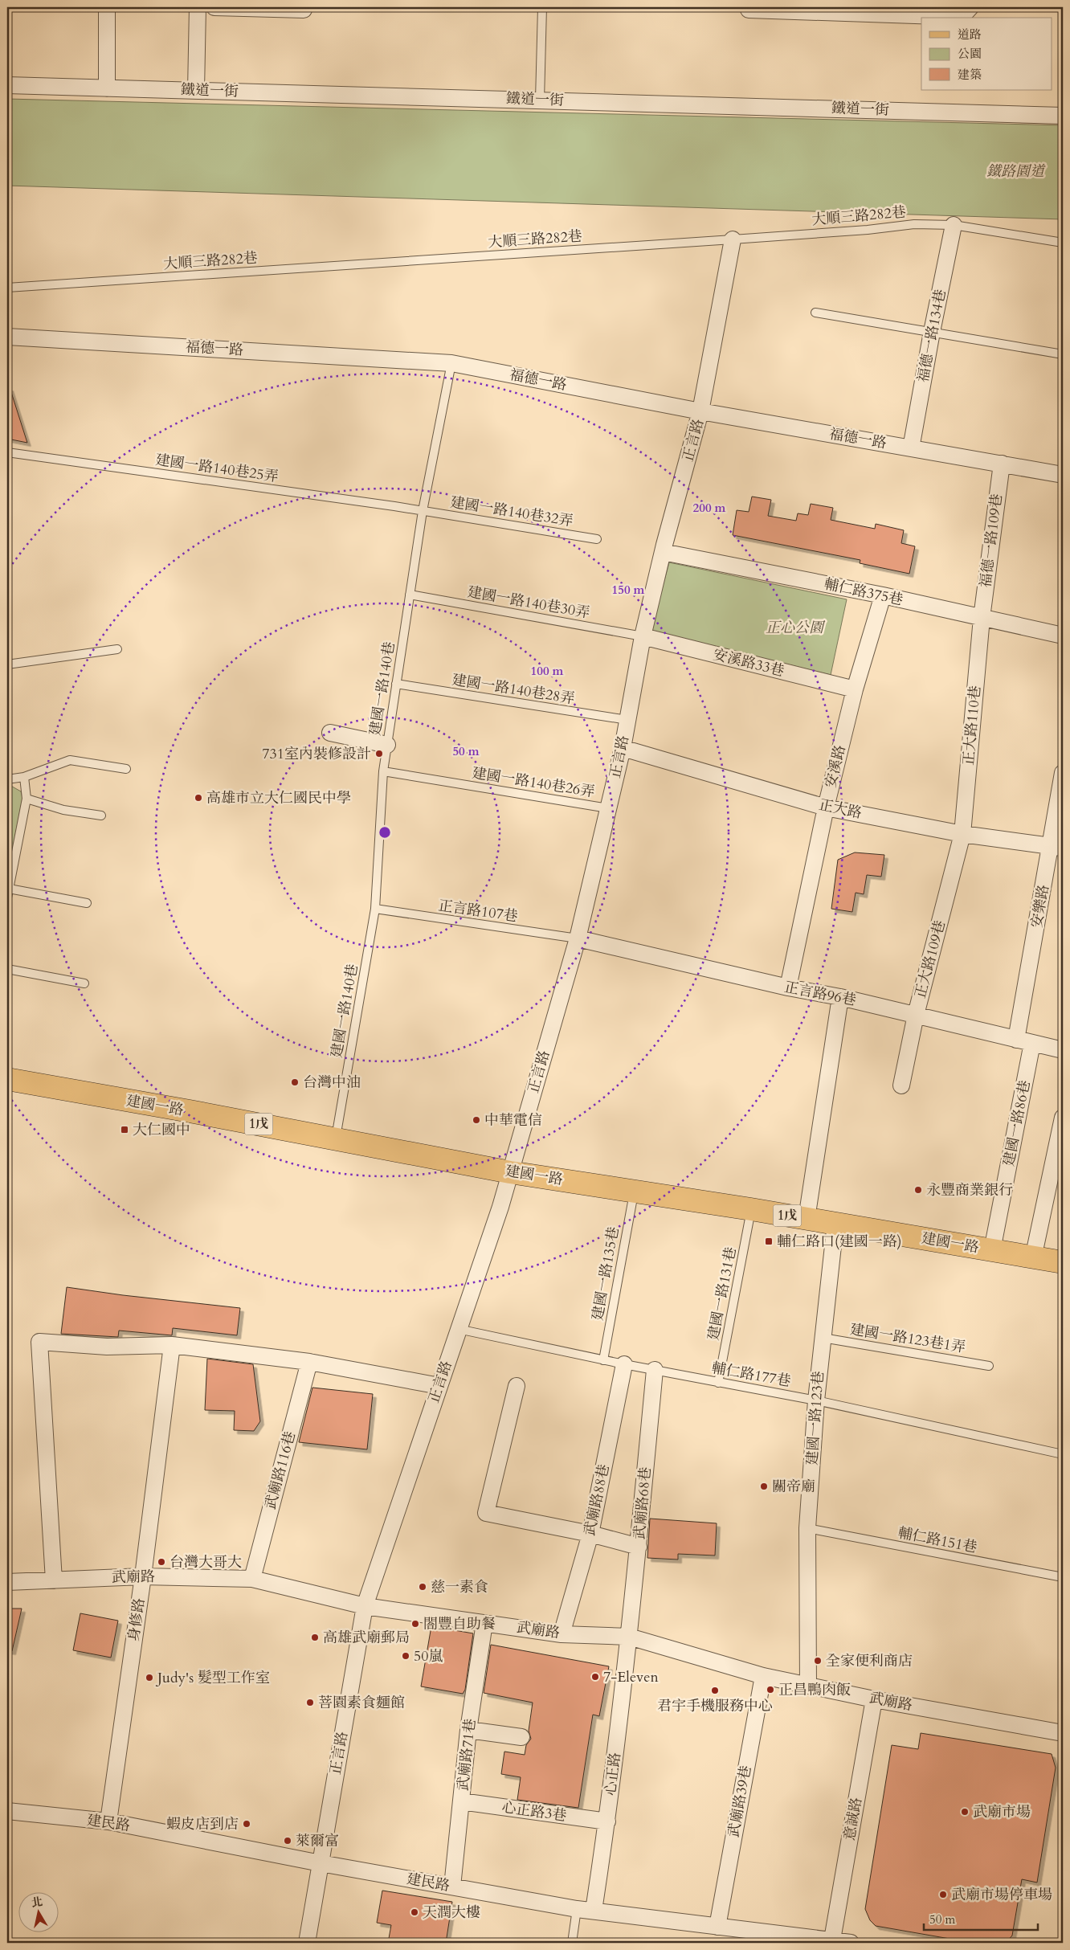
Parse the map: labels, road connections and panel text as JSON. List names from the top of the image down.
{
  "streets": {
    "main road": ["建國一路", "1戊"],
    "street": [
      "鐵道一街",
      "福德一路134巷",
      "福德一路",
      "正言路",
      "福德一路109巷",
      "輔仁路375巷",
      "安溪路33巷",
      "正大路110巷",
      "安溪路",
      "正大路",
      "安樂路",
      "正大路109巷",
      "正言路96巷",
      "建國一路86巷",
      "建國一路123巷",
      "武廟路116巷",
      "武廟路88巷",
      "武廟路68巷",
      "武廟路",
      "身修路",
      "武廟路71巷",
      "心正路",
      "武廟路39巷",
      "心正路3巷",
      "意誠路",
      "建民路"
    ],
    "lane": [
      "大順三路282巷",
      "建國一路140巷25弄",
      "建國一路140巷32弄",
      "建國一路140巷30弄",
      "建國一路140巷",
      "建國一路140巷28弄",
      "建國一路140巷26弄",
      "正言路107巷",
      "建國一路135巷",
      "建國一路131巷",
      "建國一路123巷1弄",
      "輔仁路177巷",
      "輔仁路151巷"
    ]
  },
  "crossings": [
    ["大順三路282巷", "福德一路134巷"],
    ["大順三路282巷", "正言路"],
    ["福德一路134巷", "福德一路"],
    ["福德一路", "正言路"],
    ["福德一路", "福德一路109巷"],
    ["福德一路", "建國一路140巷"],
    ["正言路", "輔仁路375巷"],
    ["正言路", "建國一路140巷30弄"],
    ["正言路", "安溪路33巷"],
    ["正言路", "建國一路140巷28弄"],
    ["正言路", "建國一路140巷26弄"],
    ["正言路", "正大路"],
    ["正言路", "正言路107巷"],
    ["正言路", "正言路96巷"],
    ["正言路", "建國一路"],
    ["正言路", "輔仁路177巷"],
    ["正言路", "武廟路"],
    ["正言路", "建民路"],
    ["建國一路140巷25弄", "建國一路140巷32弄"],
    ["建國一路140巷25弄", "建國一路140巷"],
    ["建國一路140巷32弄", "建國一路140巷"],
    ["福德一路109巷", "輔仁路375巷"],
    ["福德一路109巷", "正大路110巷"],
    ["輔仁路375巷", "正大路110巷"],
    ["輔仁路375巷", "安溪路"],
    ["建國一路140巷30弄", "安溪路33巷"],
    ["建國一路140巷30弄", "建國一路140巷"],
    ["安溪路33巷", "安溪路"],
    ["建國一路140巷", "建國一路140巷28弄"],
    ["建國一路140巷", "建國一路140巷26弄"],
    ["建國一路140巷", "正言路107巷"],
    ["建國一路140巷", "建國一路"],
    ["正大路110巷", "正大路"],
    ["正大路110巷", "正大路109巷"],
    ["安溪路", "正大路"],
    ["安溪路", "正言路96巷"],
    ["正大路", "安樂路"],
    ["正大路", "正大路109巷"],
    ["安樂路", "正言路96巷"],
    ["正言路107巷", "正言路96巷"],
    ["正大路109巷", "正言路96巷"],
    ["正言路96巷", "建國一路86巷"],
    ["建國一路", "建國一路86巷"],
    ["建國一路", "建國一路135巷"],
    ["建國一路", "建國一路131巷"],
    ["建國一路", "建國一路123巷"],
    ["建國一路135巷", "輔仁路177巷"],
    ["建國一路131巷", "輔仁路177巷"],
    ["建國一路123巷1弄", "建國一路123巷"],
    ["輔仁路177巷", "建國一路123巷"],
    ["輔仁路177巷", "武廟路88巷"],
    ["輔仁路177巷", "武廟路68巷"],
    ["建國一路123巷", "輔仁路151巷"],
    ["建國一路123巷", "武廟路"],
    ["武廟路116巷", "武廟路"],
    ["武廟路88巷", "武廟路"],
    ["武廟路68巷", "武廟路"],
    ["武廟路68巷", "心正路"],
    ["武廟路", "身修路"],
    ["武廟路", "武廟路71巷"],
    ["武廟路", "心正路"],
    ["武廟路", "武廟路39巷"],
    ["武廟路", "意誠路"],
    ["身修路", "建民路"],
    ["武廟路71巷", "心正路3巷"],
    ["武廟路71巷", "建民路"],
    ["心正路", "心正路3巷"],
    ["心正路", "建民路"],
    ["武廟路39巷", "建民路"],
    ["意誠路", "建民路"]
  ],
  "parks": ["鐵路園道", "正心公園"],
  "places": {
    "other": [
      "731室內裝修設計",
      "高雄市立大仁國民中學",
      "台灣中油",
      "中華電信",
      "永豐商業銀行",
      "關帝廟",
      "台灣大哥大",
      "慈一素食",
      "閤豐自助餐",
      "高雄武廟郵局",
      "50嵐",
      "全家便利商店",
      "7-Eleven",
      "Judy's 髮型工作室",
      "正昌鴨肉飯",
      "君宇手機服務中心",
      "菩園素食麵館",
      "武廟市場",
      "蝦皮店到店",
      "萊爾富",
      "武廟市場停車場",
      "天潤大樓"
    ],
    "transit": ["大仁國中", "輔仁路口(建國一路)"]
  },
  "legend": ["道路", "公園", "建築"],
  "scale_bar": "50 m",
  "north": "top",
  "rings": [
    "200 m",
    "150 m",
    "100 m",
    "50 m"
  ]
}
